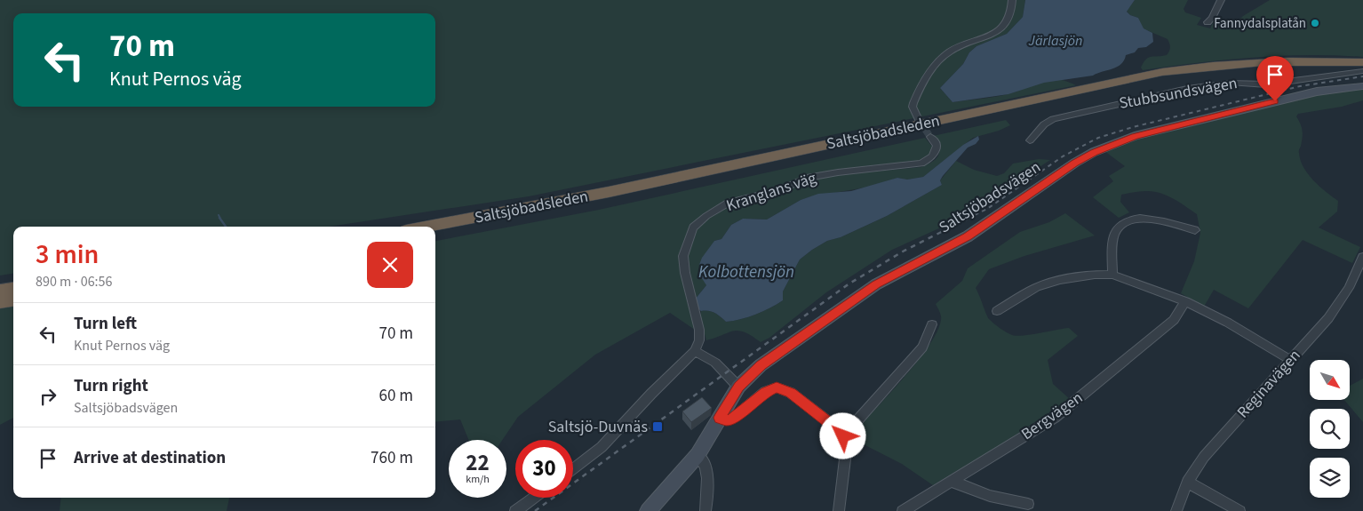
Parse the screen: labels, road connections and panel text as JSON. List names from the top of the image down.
{
  "streets": {
    "highway": ["Saltsjöbadsleden"],
    "street": [
      "Stubbsundsvägen",
      "Kranglans väg",
      "Saltsjöbadsvägen",
      "Reginavägen",
      "Bergvägen"
    ]
  },
  "crossings": [
    ["Stubbsundsvägen", "Saltsjöbadsleden"]
  ],
  "water": ["Järlasjön", "Kolbottensjön"],
  "places": {
    "other": ["Fannydalsplatån"],
    "transit": ["Saltsjö-Duvnäs"]
  },
  "north": "bottom right",
  "page": {
    "turn": ["70 m", "Knut Pernos väg"],
    "heading": ["3 min", "890 m · 06:56"],
    "list": [
      {
        "name": "Turn left",
        "note": "Knut Pernos väg",
        "value": "70 m"
      },
      {
        "name": "Turn right",
        "note": "Saltsjöbadsvägen",
        "value": "60 m"
      },
      {
        "name": "Arrive at destination",
        "value": "760 m"
      }
    ],
    "speed": "22 km/h",
    "limit": "30"
  }
}
